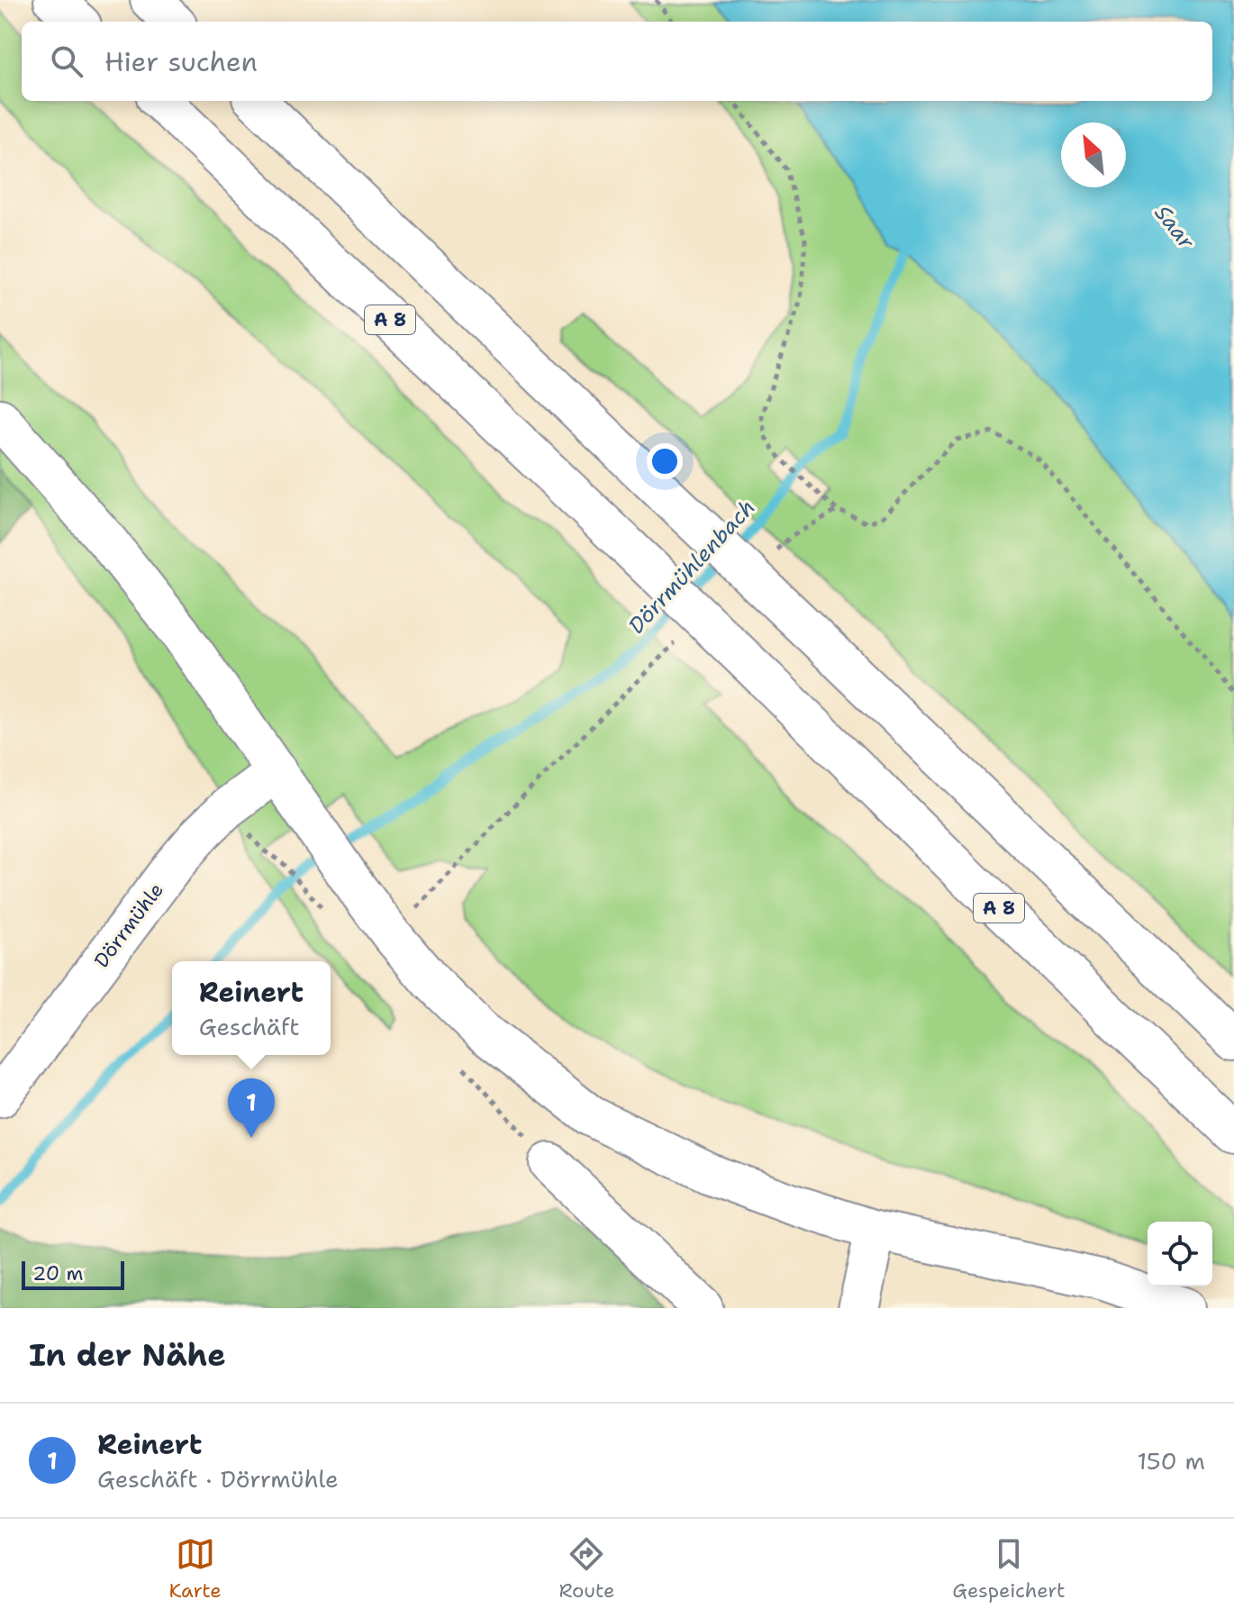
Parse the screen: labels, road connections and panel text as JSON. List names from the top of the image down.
{
  "streets": {
    "main road": ["A 8", "Dörrmühle"]
  },
  "water": ["Saar", "Dörrmühlenbach"],
  "scale_bar": "20 m",
  "north": "top left",
  "page": {
    "search": "Hier suchen",
    "popup": ["Reinert", "Geschäft"],
    "pins": "1",
    "scale": "20 m",
    "heading": "In der Nähe",
    "list": [
      {
        "mark": "1",
        "name": "Reinert",
        "note": "Geschäft · Dörrmühle",
        "value": "150 m"
      }
    ],
    "nav": ["Karte", "Route", "Gespeichert"]
  }
}
